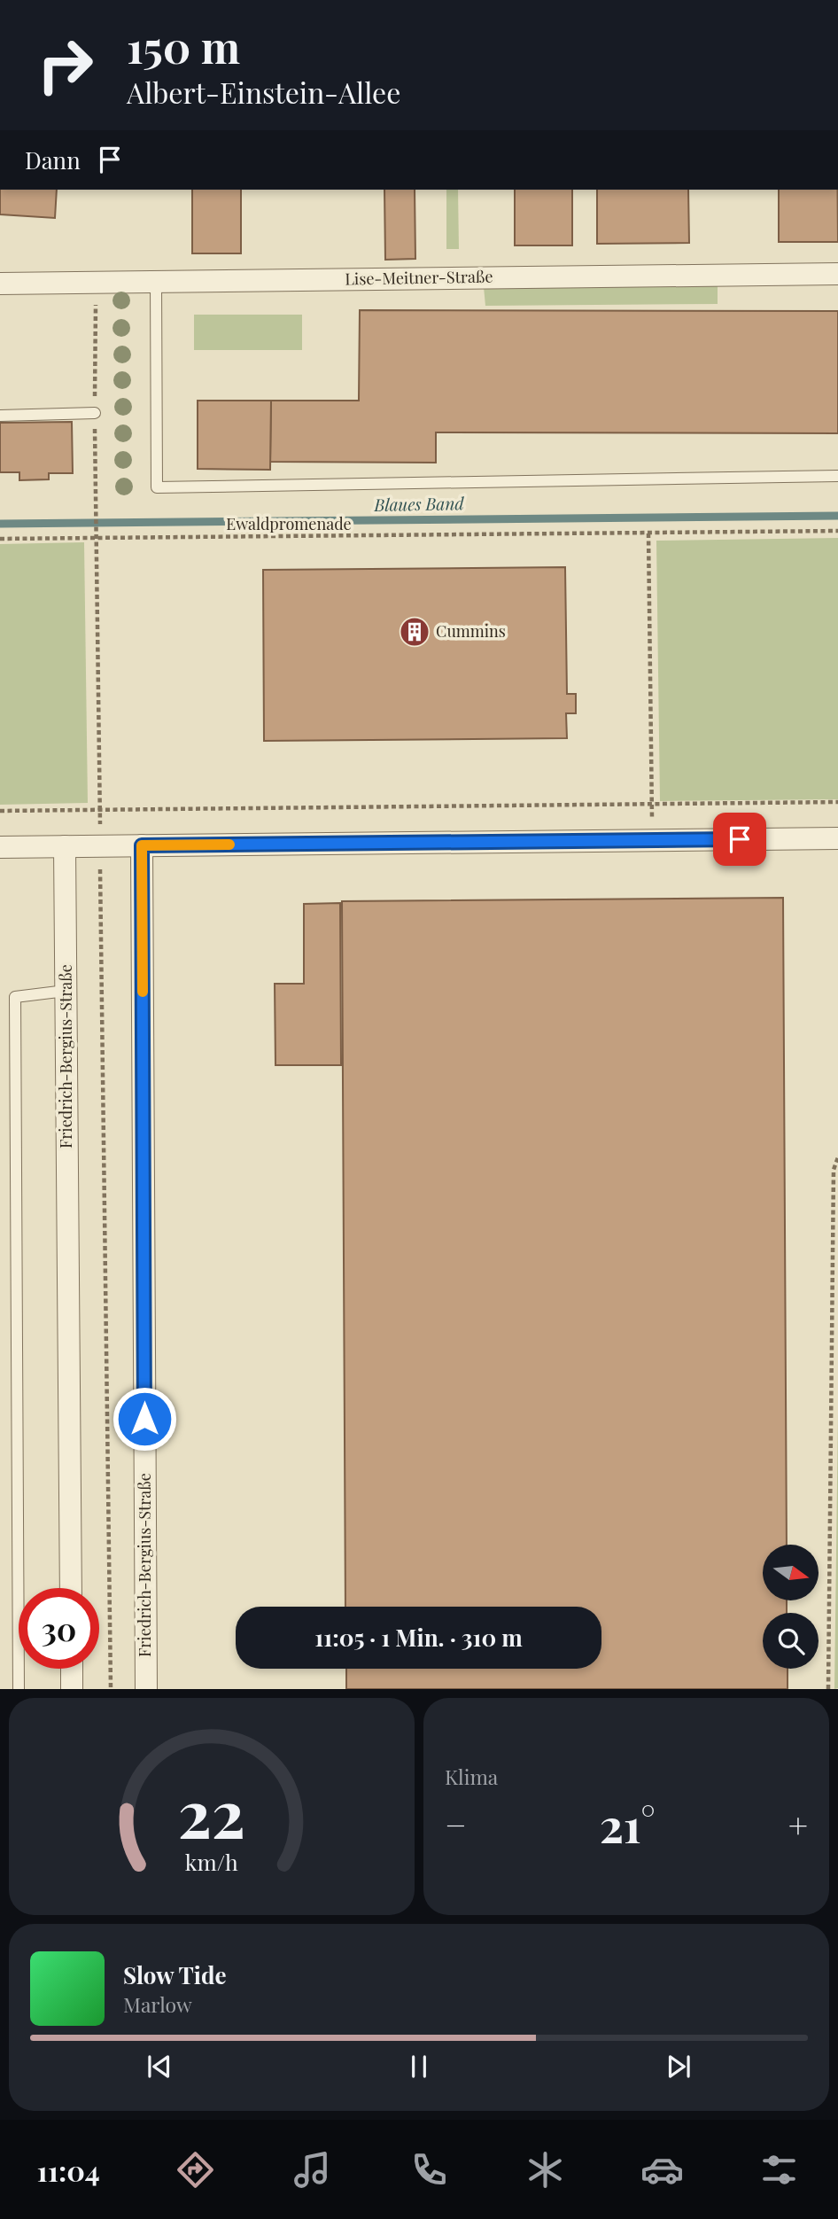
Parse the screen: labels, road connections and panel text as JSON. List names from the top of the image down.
{
  "streets": {
    "street": ["Lise-Meitner-Straße", "Friedrich-Bergius-Straße"],
    "path": ["Ewaldpromenade"]
  },
  "water": ["Blaues Band"],
  "places": {
    "building": ["Cummins"]
  },
  "north": "right",
  "page": {
    "turn": ["150 m", "Albert-Einstein-Allee"],
    "then": "Dann",
    "limit": "30",
    "trip": "11:05 · 1 Min. · 310 m",
    "tile": "Klima",
    "heat": ["−", "21°", "+"],
    "song": ["Slow Tide", "Marlow"],
    "tabs": "11:04",
    "gauge": ["22", "km/h"]
  }
}
